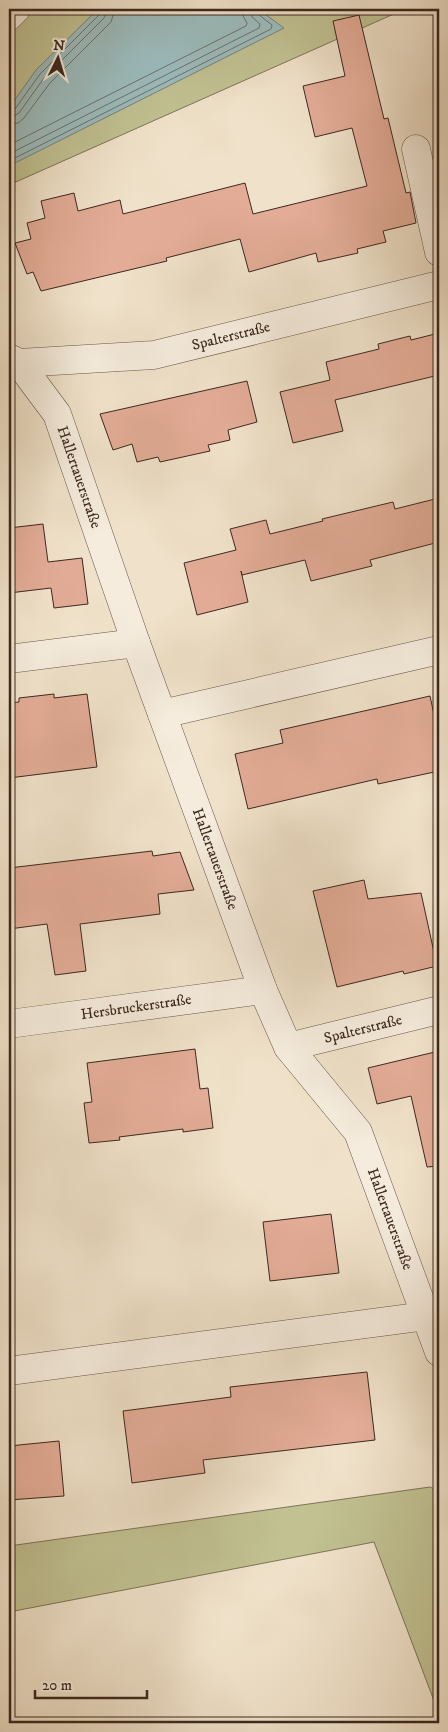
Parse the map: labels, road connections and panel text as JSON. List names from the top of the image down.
{
  "streets": {
    "street": ["Spalterstraße", "Hallertauerstraße", "Hersbruckerstraße"]
  },
  "crossings": [
    ["Spalterstraße", "Hallertauerstraße"],
    ["Hallertauerstraße", "Hersbruckerstraße"]
  ],
  "scale_bar": "20 m",
  "north": "top"
}
